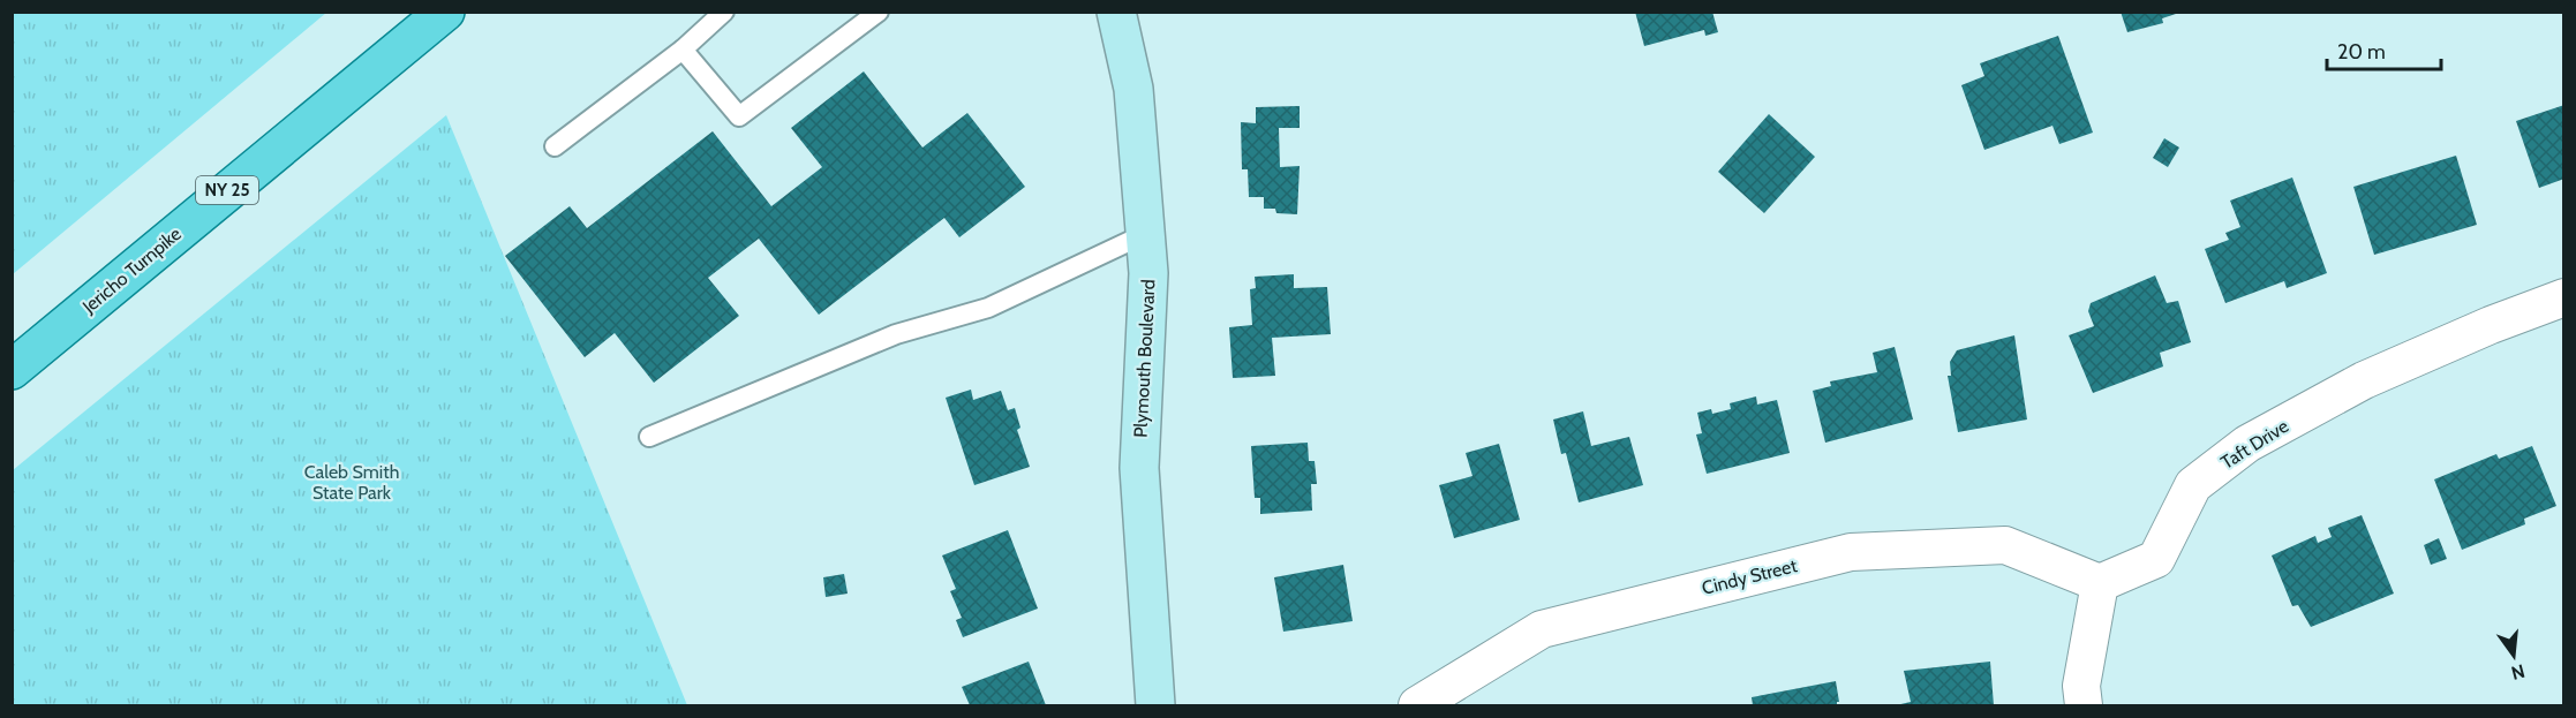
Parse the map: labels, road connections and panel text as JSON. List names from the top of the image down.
{
  "streets": {
    "main road": ["NY 25", "Jericho Turnpike", "Plymouth Boulevard"],
    "street": ["Taft Drive", "Cindy Street"]
  },
  "crossings": [
    ["Taft Drive", "Cindy Street"]
  ],
  "parks": ["Caleb Smith State Park"],
  "scale_bar": "20 m",
  "north": "bottom"
}
